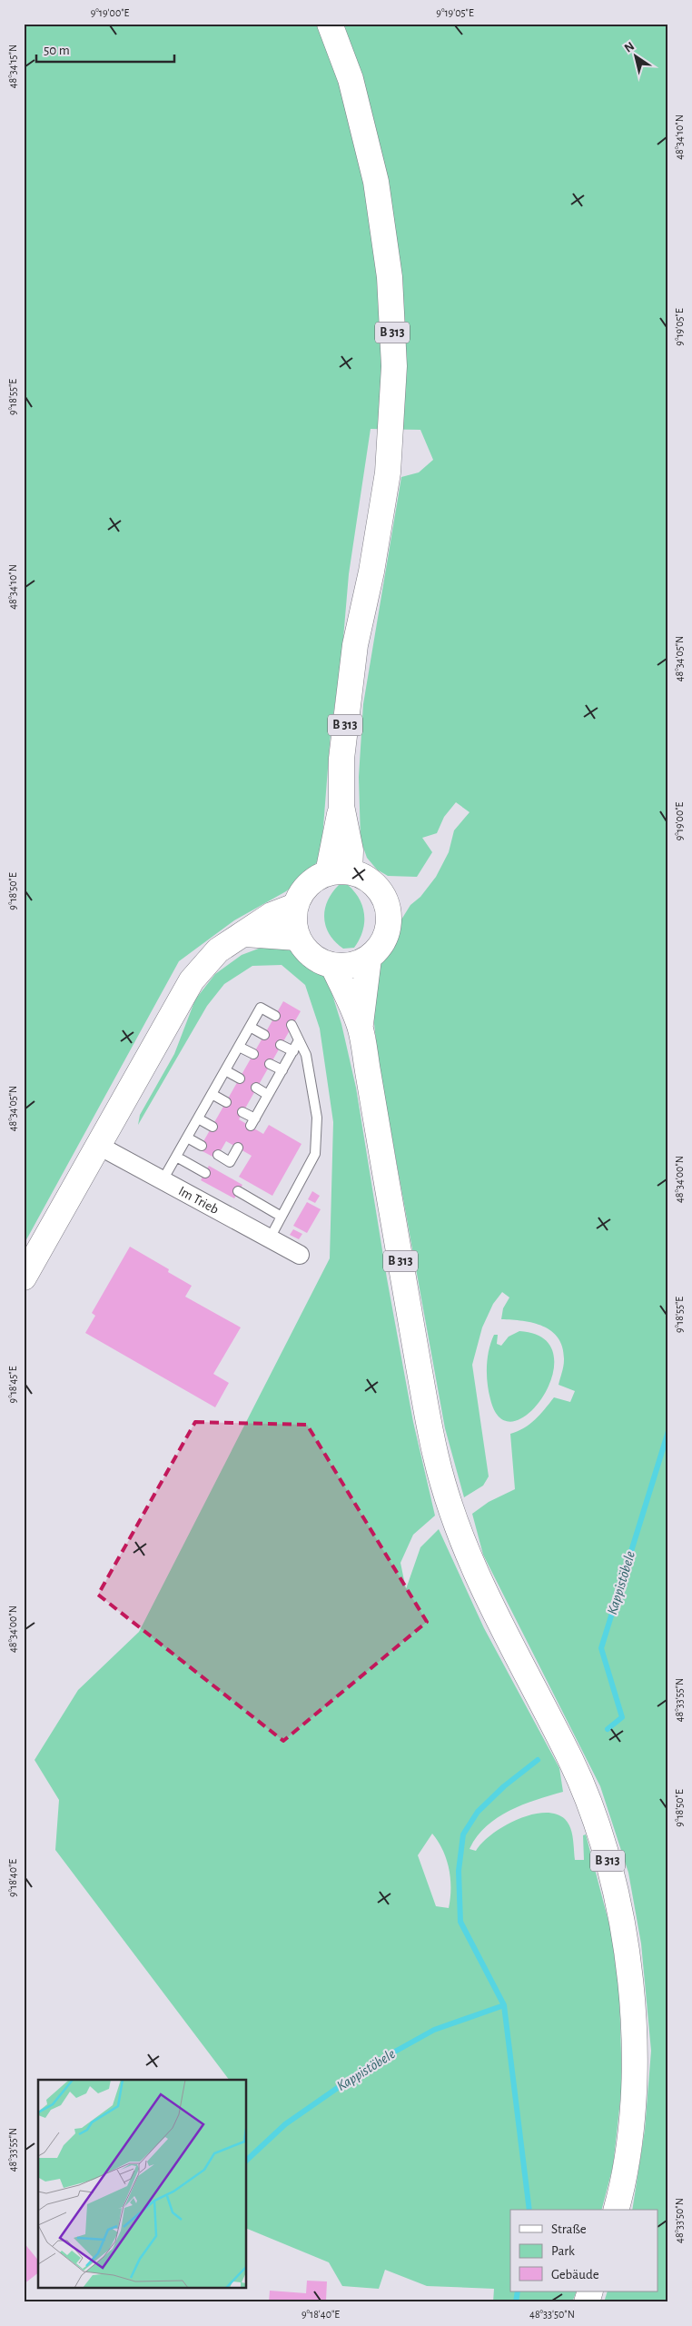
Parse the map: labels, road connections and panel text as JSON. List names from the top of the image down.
{
  "streets": {
    "main road": ["B 313"],
    "street": ["Im Trieb"]
  },
  "water": ["Kappistöbele"],
  "legend": ["Straße", "Park", "Gebäude"],
  "scale_bar": "50 m",
  "north": "top left",
  "coordinates": [
    "9°19'00\"E",
    "9°19'05\"E",
    "48°34'15\"N",
    "48°34'10\"N",
    "9°18'55\"E",
    "48°34'05\"N",
    "9°18'50\"E",
    "48°34'00\"N",
    "9°18'45\"E",
    "48°33'55\"N",
    "9°18'40\"E",
    "48°33'50\"N"
  ]
}
